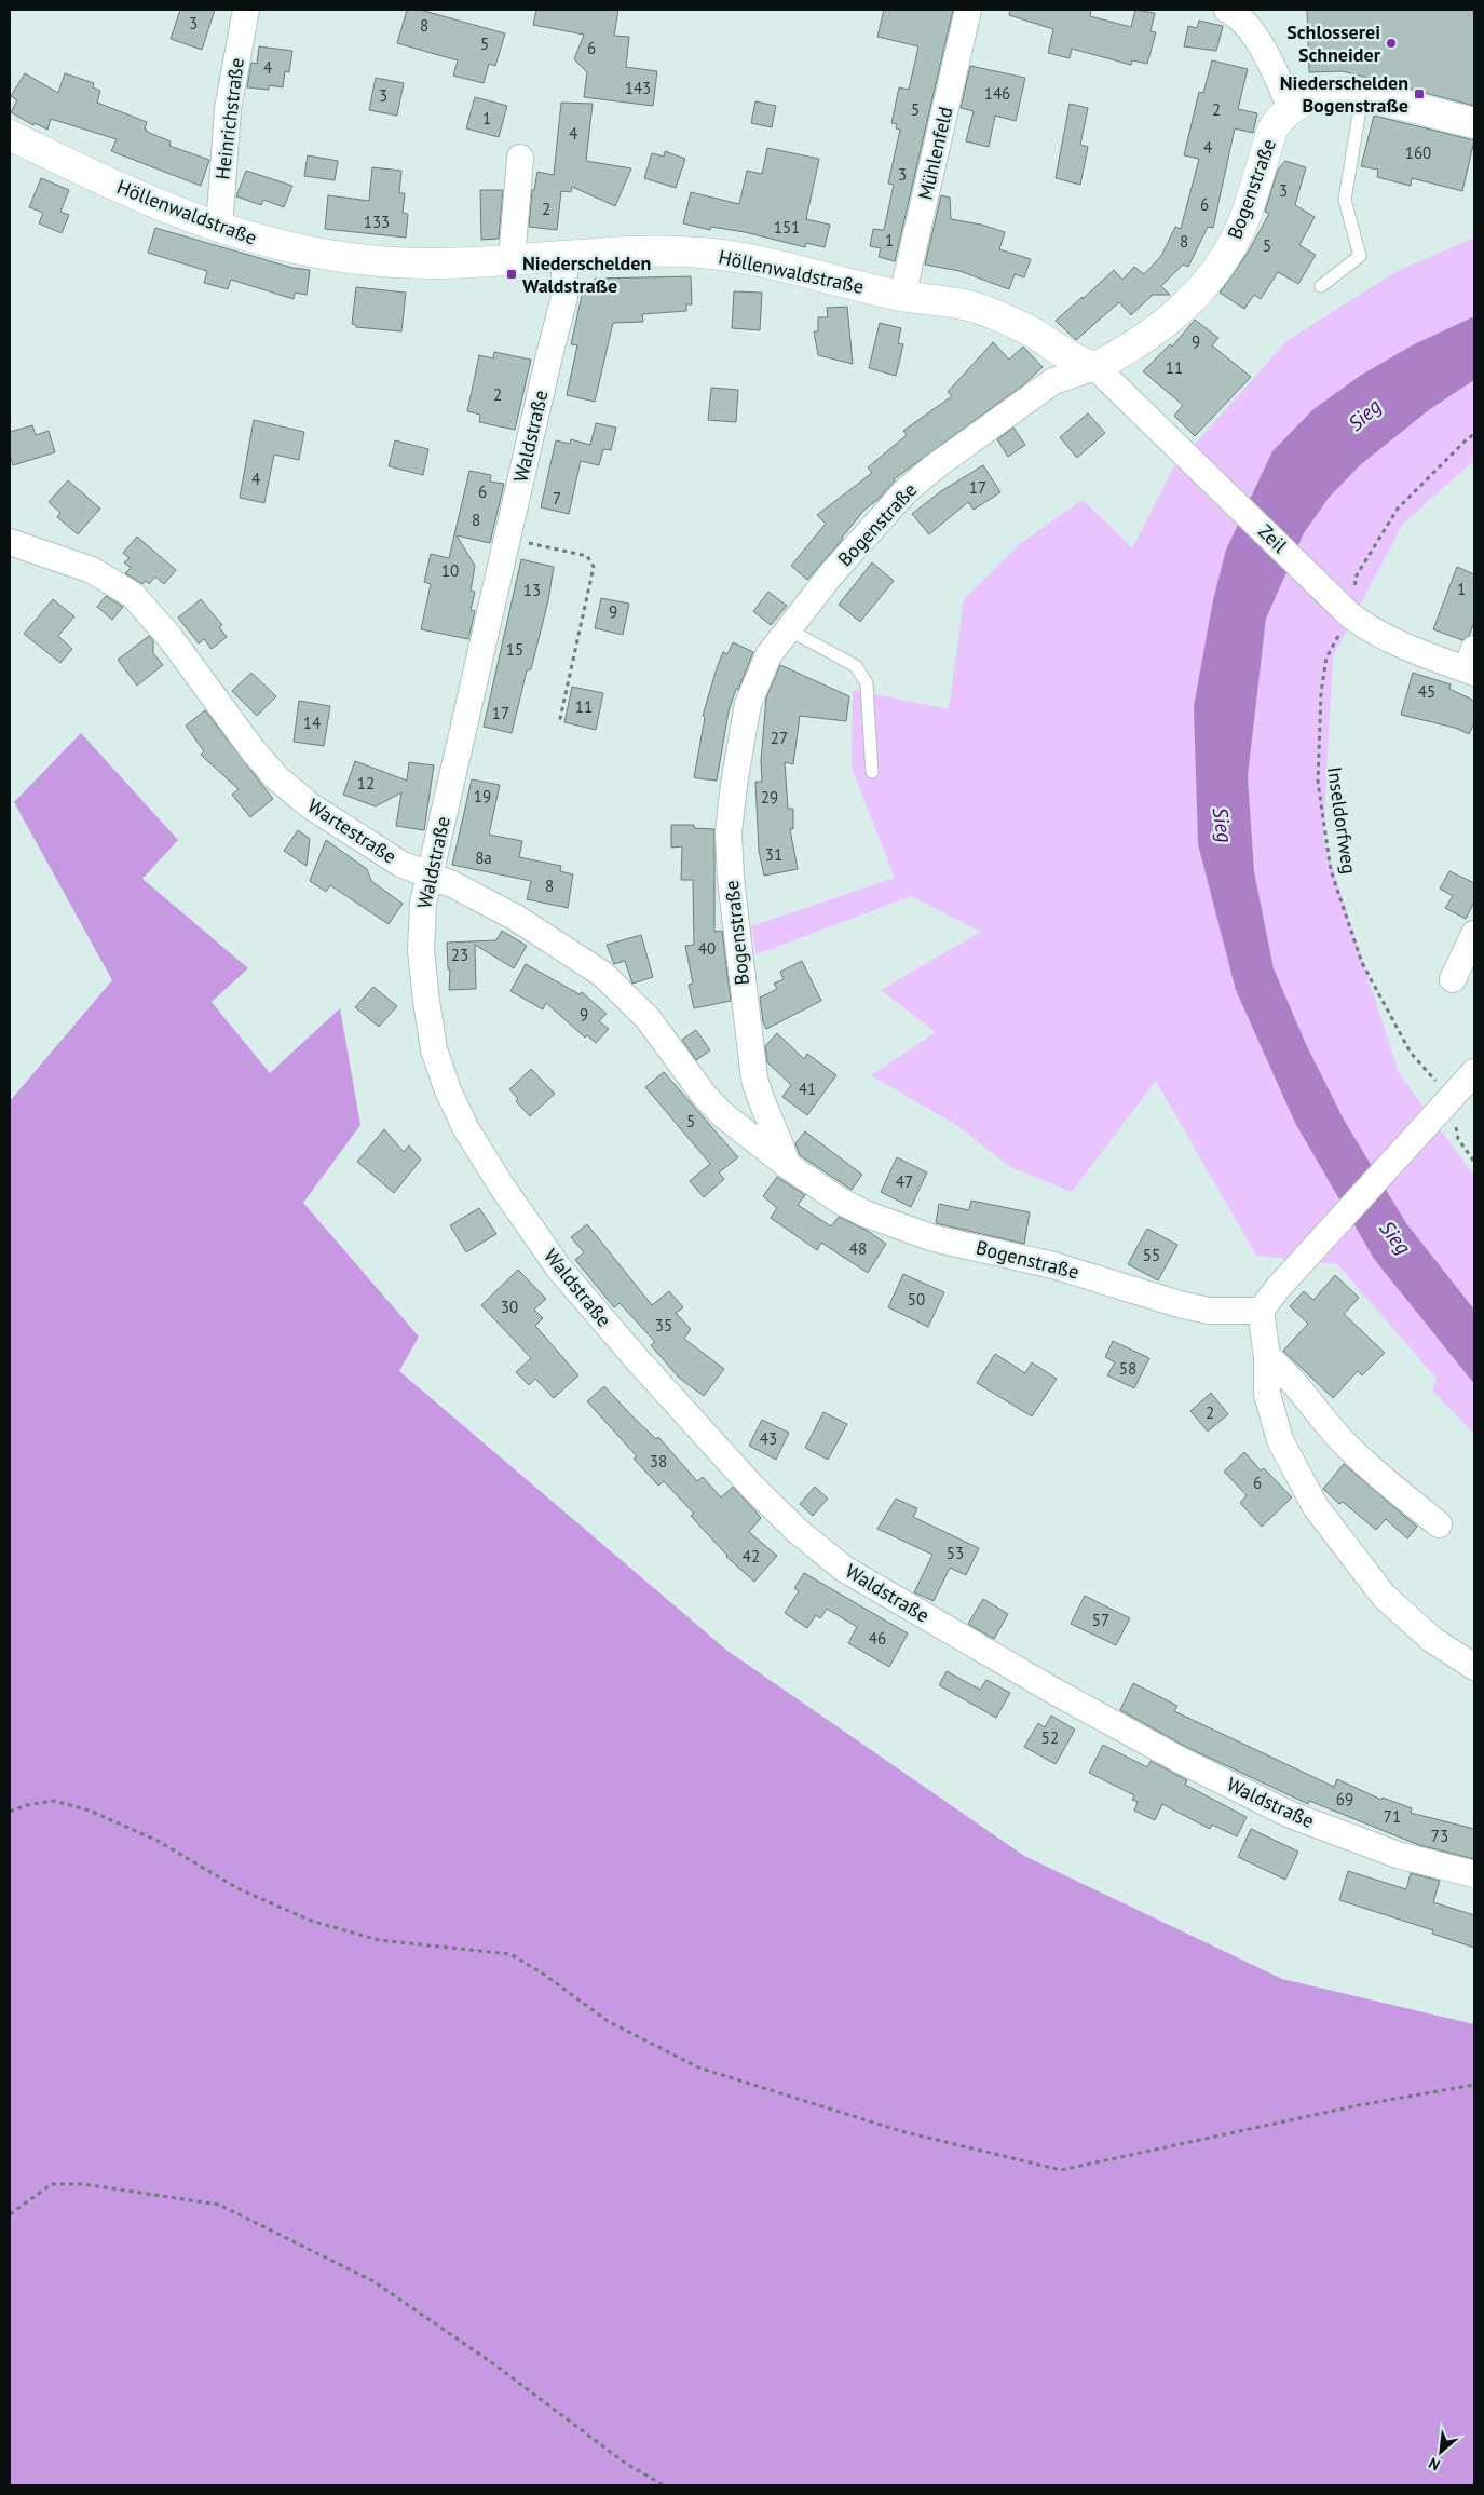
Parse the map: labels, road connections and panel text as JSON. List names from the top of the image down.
{
  "streets": {
    "street": [
      "Heinrichstraße",
      "Mühlenfeld",
      "Bogenstraße",
      "Höllenwaldstraße",
      "Waldstraße",
      "Zeil",
      "Wartestraße"
    ],
    "path": ["Inseldorfweg"]
  },
  "crossings": [
    ["Heinrichstraße", "Höllenwaldstraße"],
    ["Mühlenfeld", "Höllenwaldstraße"],
    ["Bogenstraße", "Höllenwaldstraße"],
    ["Bogenstraße", "Zeil"],
    ["Bogenstraße", "Wartestraße"],
    ["Höllenwaldstraße", "Waldstraße"],
    ["Höllenwaldstraße", "Zeil"],
    ["Waldstraße", "Wartestraße"],
    ["Zeil", "Inseldorfweg"]
  ],
  "water": ["Sieg"],
  "places": {
    "other": ["Schlosserei Schneider"],
    "transit": ["Niederschelden Bogenstraße", "Niederschelden Waldstraße"]
  },
  "house_numbers": [
    "3",
    "8",
    "5",
    "6",
    "4",
    "143",
    "146",
    "3",
    "5",
    "2",
    "1",
    "4",
    "4",
    "160",
    "3",
    "3",
    "6",
    "2",
    "133",
    "151",
    "1",
    "8",
    "5",
    "9",
    "11",
    "2",
    "4",
    "17",
    "6",
    "7",
    "8",
    "10",
    "1",
    "13",
    "9",
    "15",
    "45",
    "11",
    "17",
    "14",
    "27",
    "12",
    "19",
    "29",
    "31",
    "8a",
    "8",
    "40",
    "23",
    "9",
    "41",
    "5",
    "47",
    "48",
    "55",
    "50",
    "30",
    "35",
    "58",
    "2",
    "43",
    "38",
    "6",
    "53",
    "42",
    "57",
    "46",
    "52",
    "69",
    "71",
    "73"
  ],
  "north": "bottom left"
}
